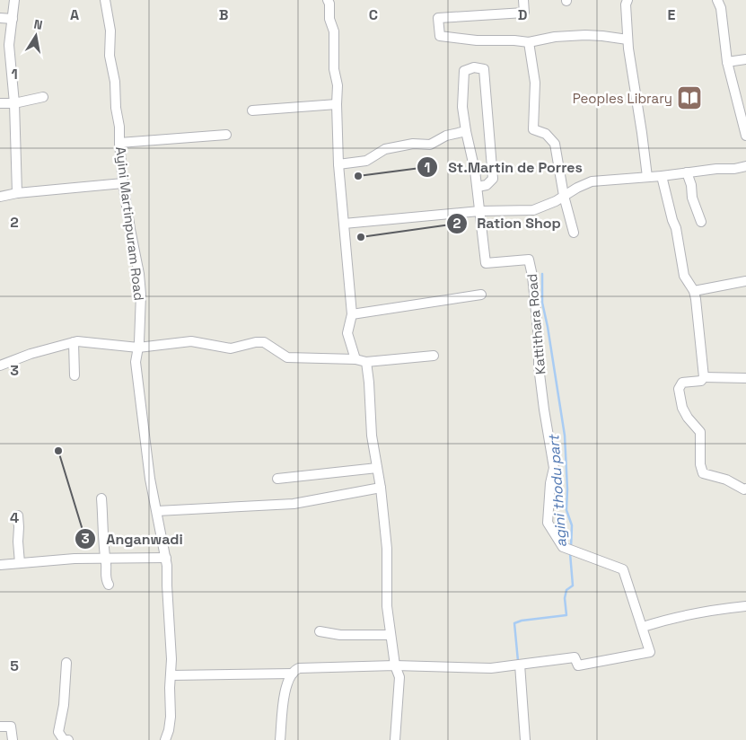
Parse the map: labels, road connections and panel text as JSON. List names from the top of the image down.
{
  "streets": {
    "street": ["Ayini Martinpuram Road", "Kattithara Road"]
  },
  "water": ["agini thodu part"],
  "places": {
    "library": ["Peoples Library"],
    "other": ["St.Martin de Porres", "Ration Shop", "Anganwadi"]
  },
  "north": "top",
  "grid": {
    "columns": [
      "A",
      "B",
      "C",
      "D",
      "E"
    ],
    "rows": [
      "1",
      "2",
      "3",
      "4",
      "5"
    ]
  }
}
